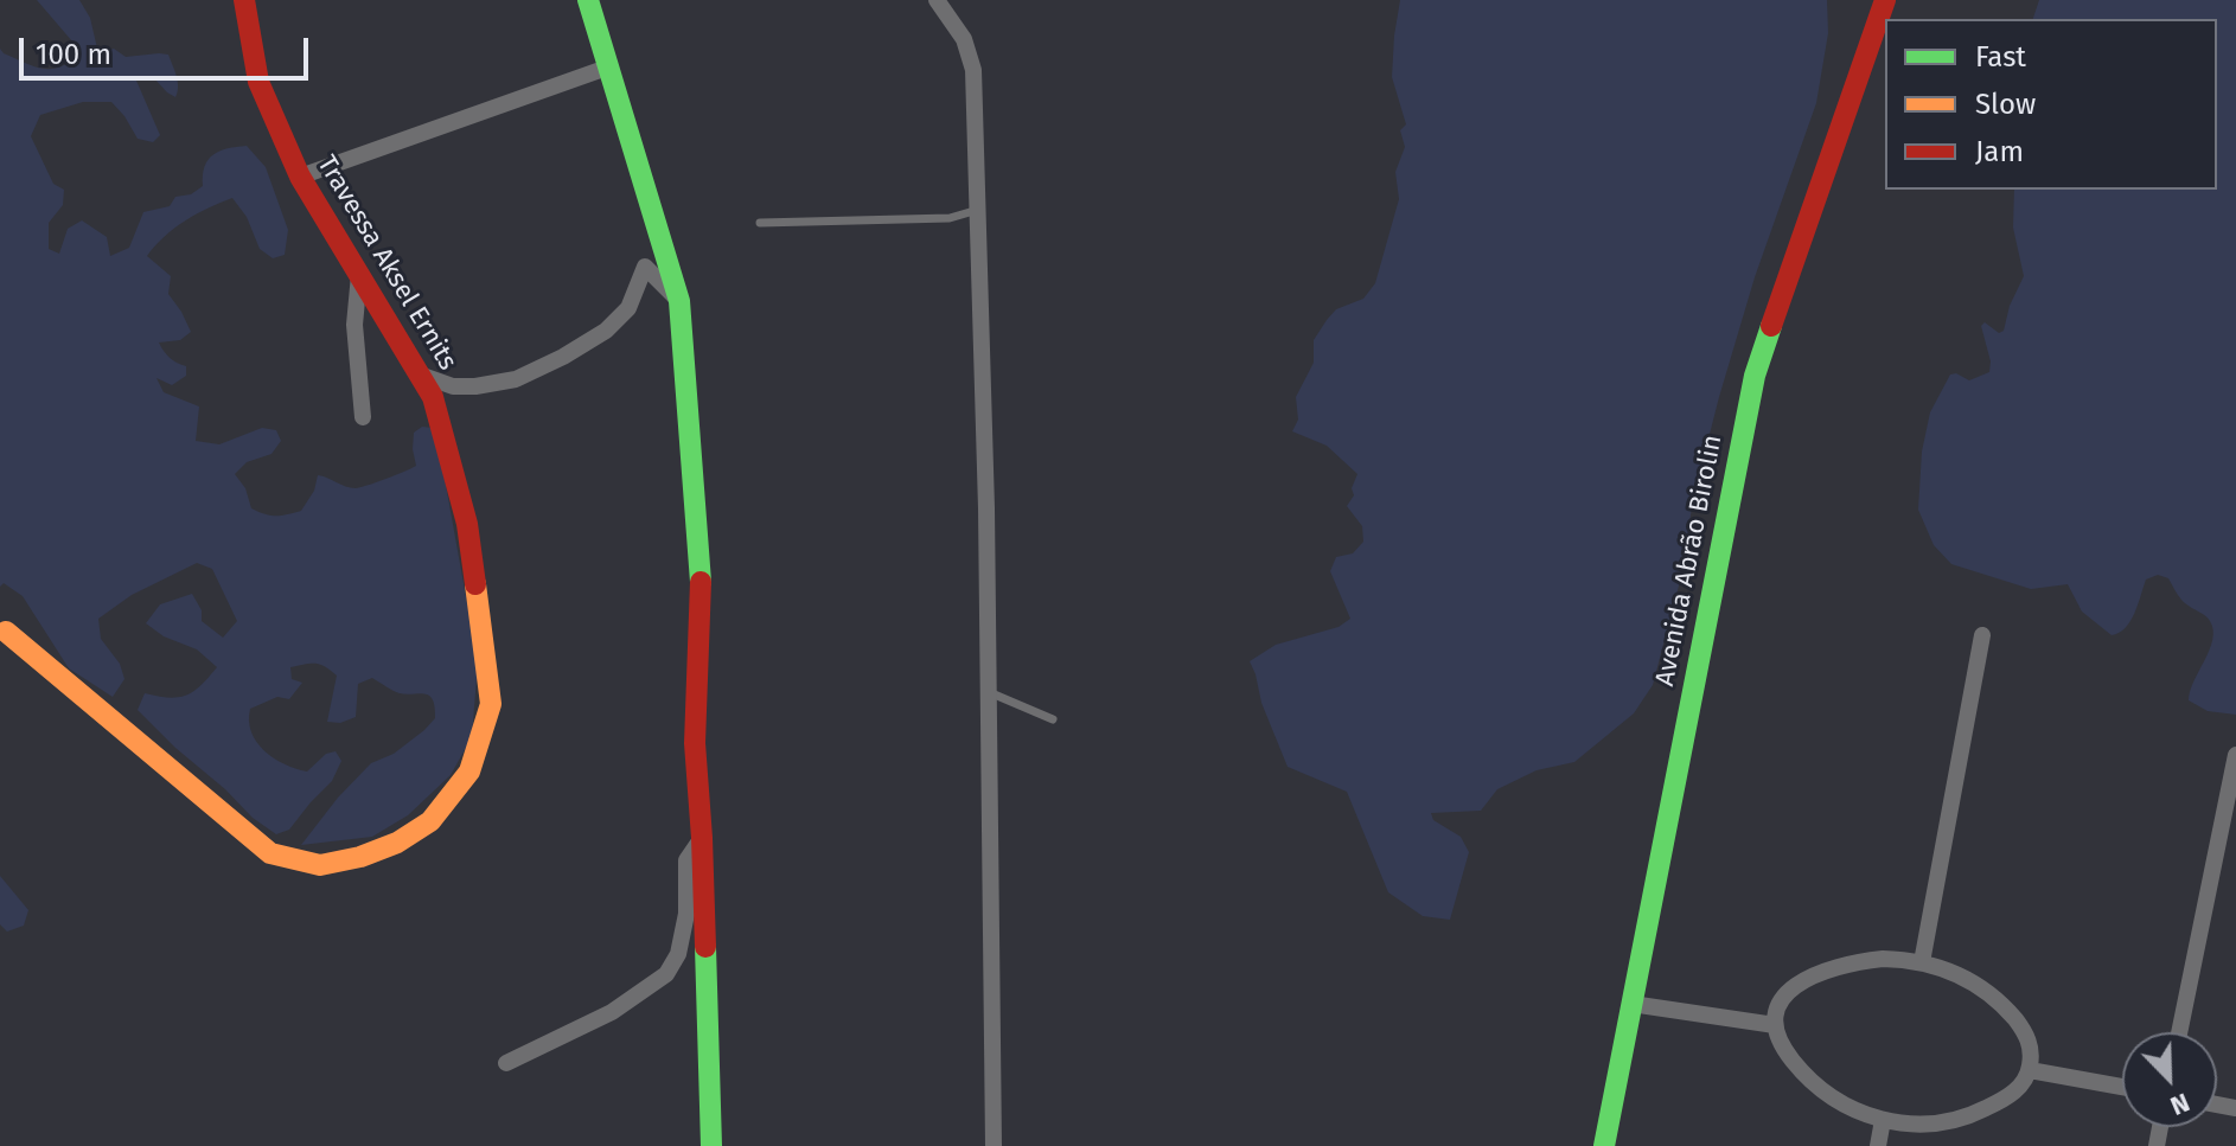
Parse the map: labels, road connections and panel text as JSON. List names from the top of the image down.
{
  "streets": {
    "street": ["Travessa Aksel Ernits", "Avenida Abrão Birolin"]
  },
  "legend": ["Fast", "Slow", "Jam"],
  "scale_bar": "100 m",
  "north": "bottom right"
}
